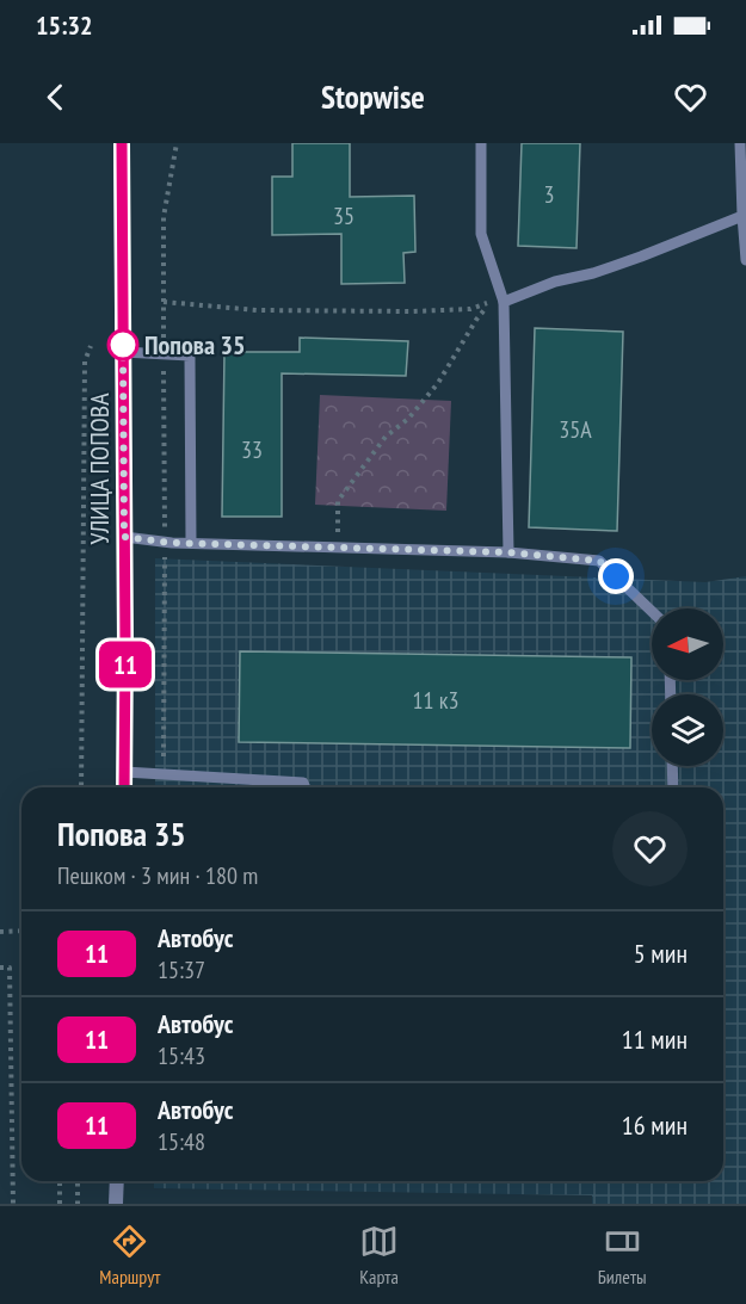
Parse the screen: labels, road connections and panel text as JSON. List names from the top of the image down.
{
  "streets": {
    "street": ["УЛИЦА ПОПОВА"]
  },
  "places": ["Попова 35"],
  "lines": ["bus line 11"],
  "house_numbers": [
    "3",
    "35",
    "35А",
    "33",
    "11 к3"
  ],
  "north": "left",
  "page": {
    "status": "15:32",
    "header": "Stopwise",
    "on_map": "11",
    "heading": ["Попова 35", "Пешком · 3 мин · 180 m"],
    "list": [
      {
        "mark": "11",
        "name": "Автобус",
        "note": "15:37",
        "value": "5 мин"
      },
      {
        "mark": "11",
        "name": "Автобус",
        "note": "15:43",
        "value": "11 мин"
      },
      {
        "mark": "11",
        "name": "Автобус",
        "note": "15:48",
        "value": "16 мин"
      }
    ],
    "tabs": ["Маршрут", "Карта", "Билеты"]
  }
}
